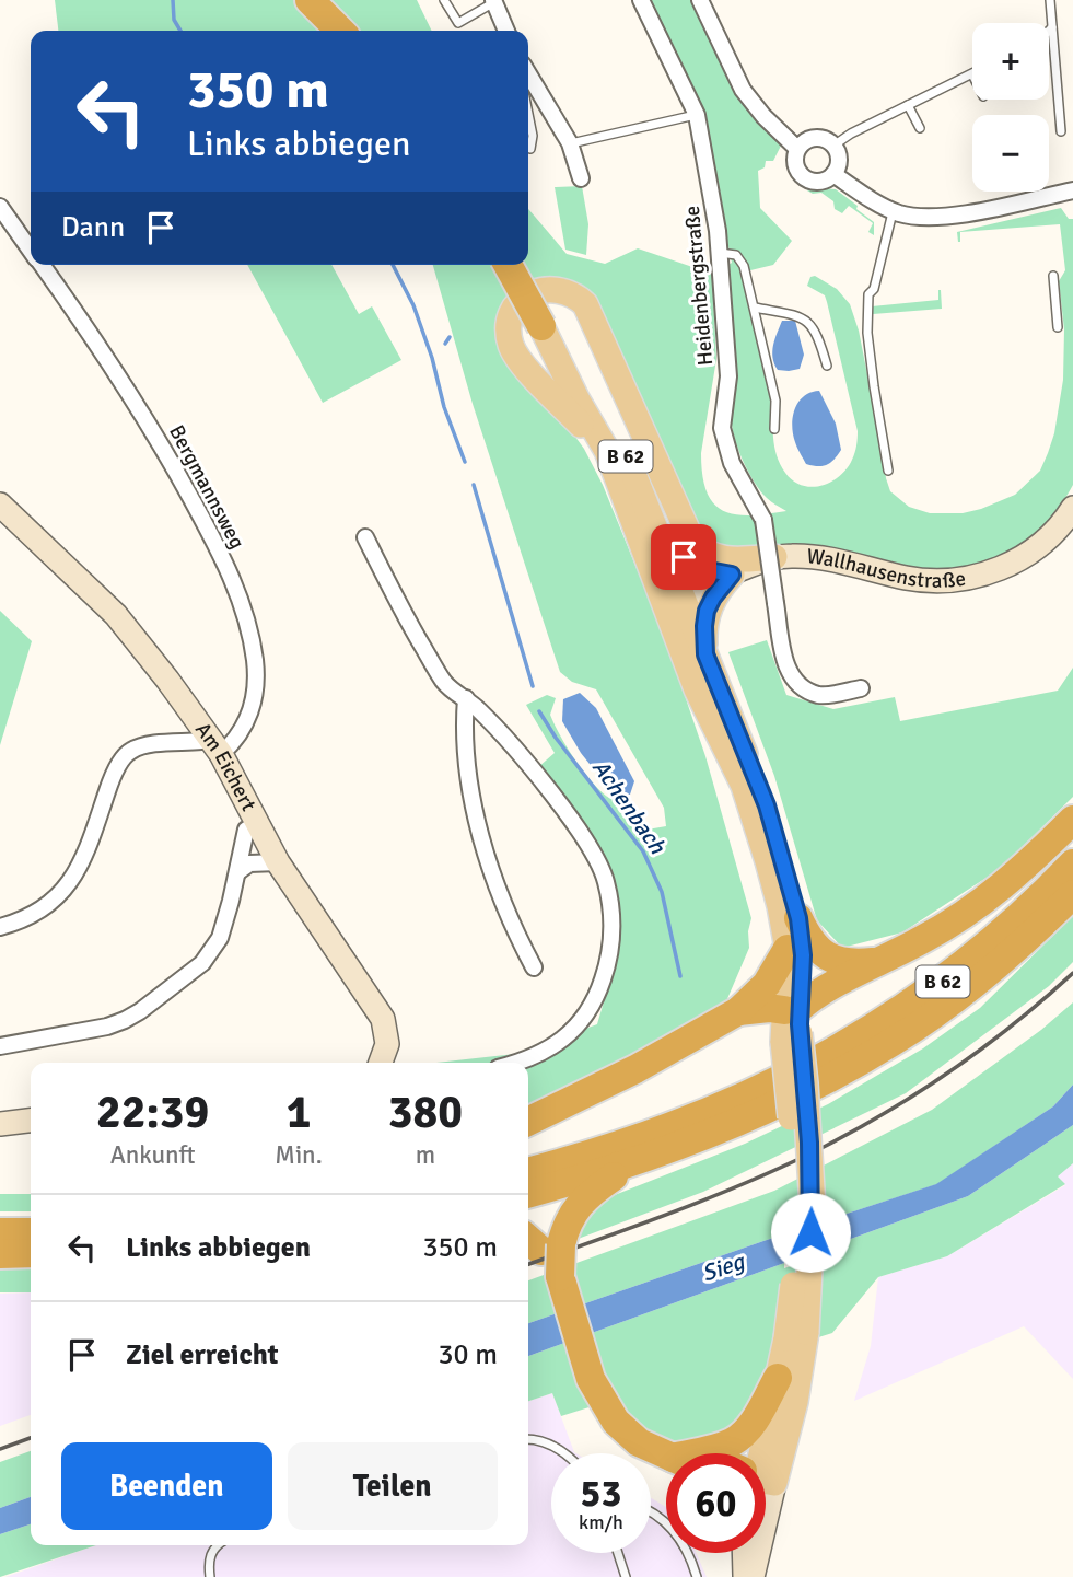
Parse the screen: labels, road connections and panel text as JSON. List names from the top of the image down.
{
  "streets": {
    "highway": ["B 62"],
    "street": [
      "Heidenbergstraße",
      "Bergmannsweg",
      "Wallhausenstraße",
      "Am Eichert"
    ]
  },
  "crossings": [
    ["B 62", "Wallhausenstraße"],
    ["Bergmannsweg", "Am Eichert"]
  ],
  "water": ["Achenbach", "Sieg"],
  "page": {
    "map_buttons": ["+", "−"],
    "turn": ["350 m", "Links abbiegen"],
    "then": "Dann",
    "eta": [
      "22:39",
      "Ankunft",
      "1",
      "Min.",
      "380",
      "m"
    ],
    "list": [
      {
        "name": "Links abbiegen",
        "value": "350 m"
      },
      {
        "name": "Ziel erreicht",
        "value": "30 m"
      }
    ],
    "buttons": ["Beenden", "Teilen"],
    "speed": "53 km/h",
    "limit": "60"
  }
}
